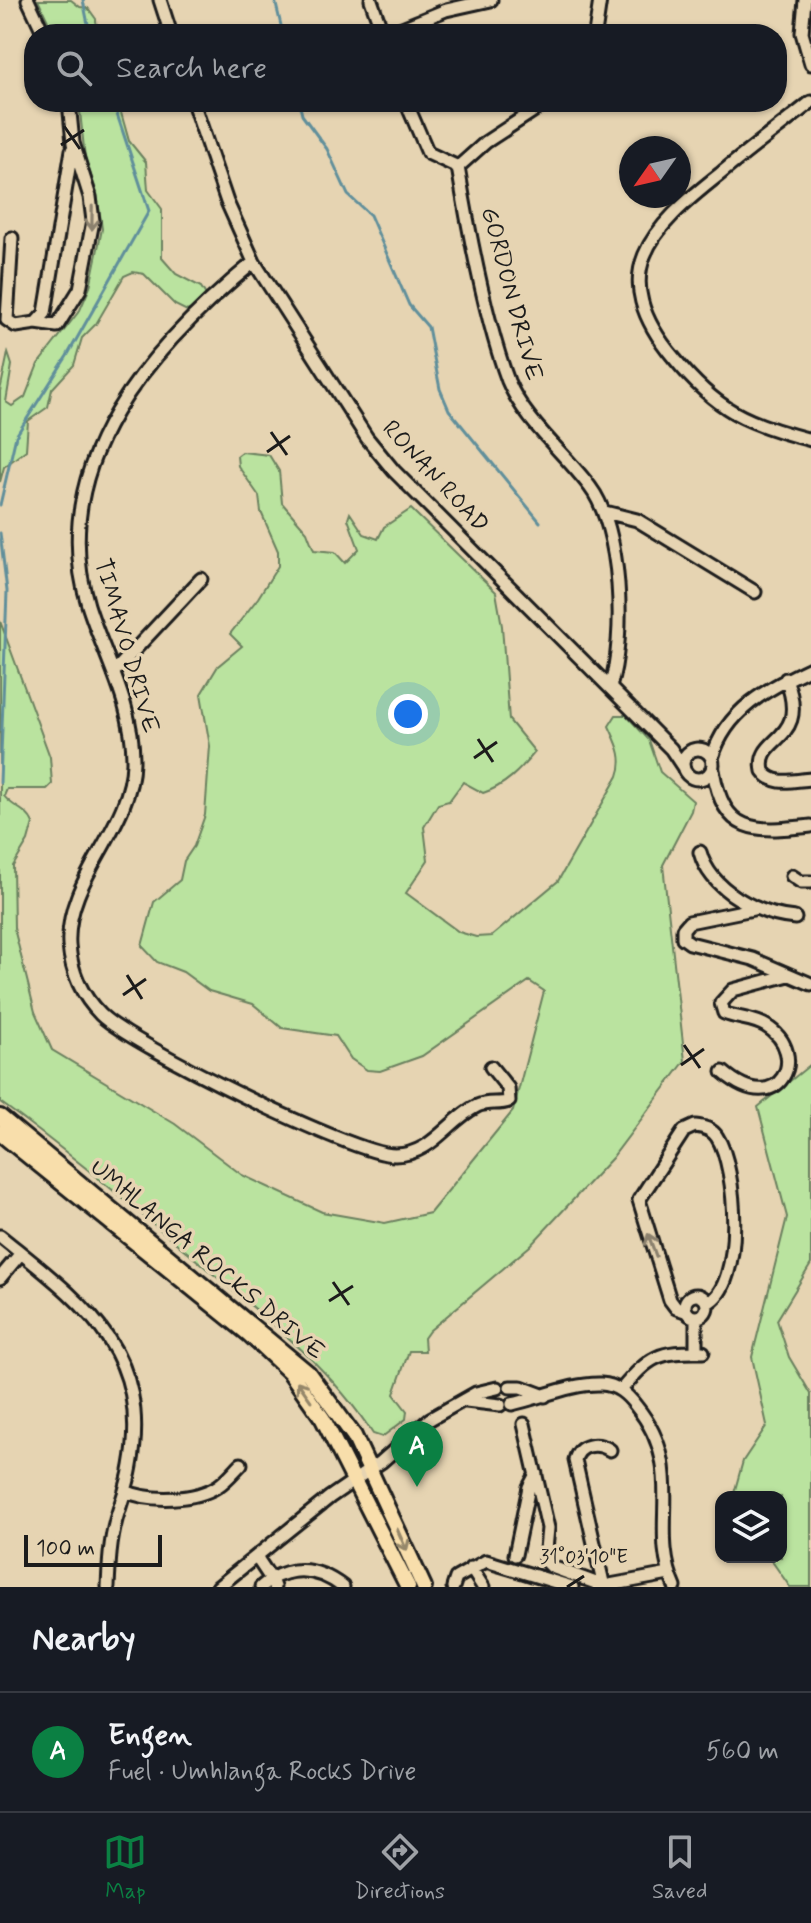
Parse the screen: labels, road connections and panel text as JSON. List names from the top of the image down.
{
  "streets": {
    "main road": ["UMHLANGA ROCKS DRIVE"],
    "street": ["GORDON DRIVE", "RONAN ROAD", "TIMAVO DRIVE"]
  },
  "crossings": [
    ["GORDON DRIVE", "RONAN ROAD"],
    ["RONAN ROAD", "TIMAVO DRIVE"]
  ],
  "scale_bar": "100 m",
  "north": "bottom left",
  "page": {
    "search": "Search here",
    "pins": "A",
    "scale": "100 m",
    "heading": "Nearby",
    "list": [
      {
        "mark": "A",
        "name": "Engen",
        "note": "Fuel · Umhlanga Rocks Drive",
        "value": "560 m"
      }
    ],
    "nav": ["Map", "Directions", "Saved"]
  },
  "coordinates": ["31°03'10\"E"]
}
